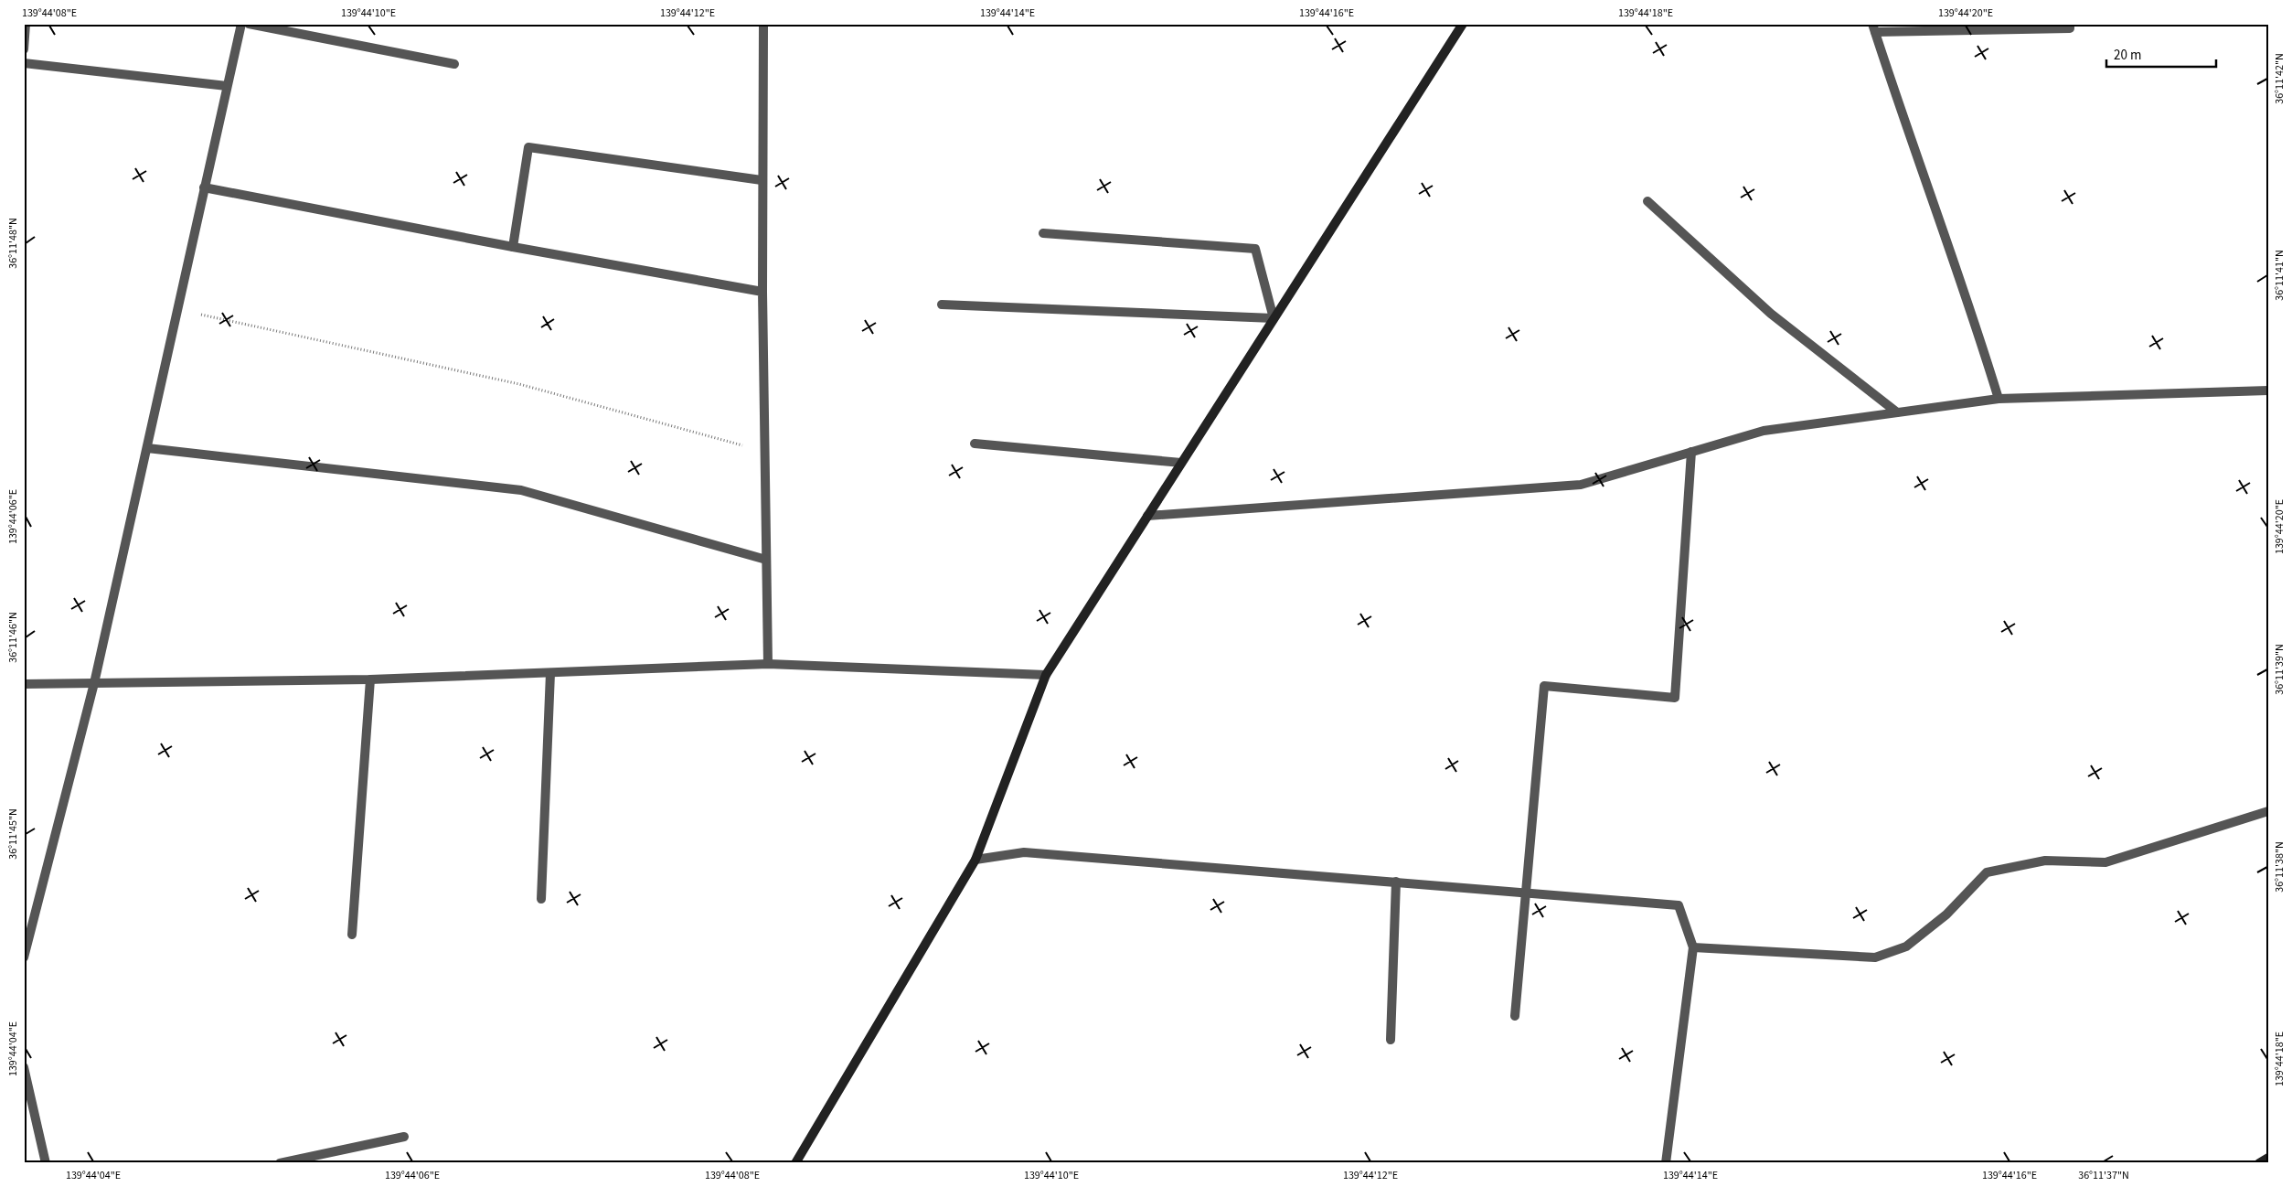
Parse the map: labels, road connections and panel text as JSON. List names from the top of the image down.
{
  "scale_bar": "20 m",
  "coordinates": [
    "139°44'08\"E",
    "139°44'10\"E",
    "139°44'12\"E",
    "139°44'14\"E",
    "139°44'16\"E",
    "139°44'18\"E",
    "139°44'20\"E",
    "36°11'42\"N",
    "36°11'48\"N",
    "36°11'41\"N",
    "139°44'06\"E",
    "36°11'46\"N",
    "36°11'39\"N",
    "36°11'45\"N",
    "36°11'38\"N",
    "139°44'04\"E",
    "36°11'37\"N"
  ]
}
